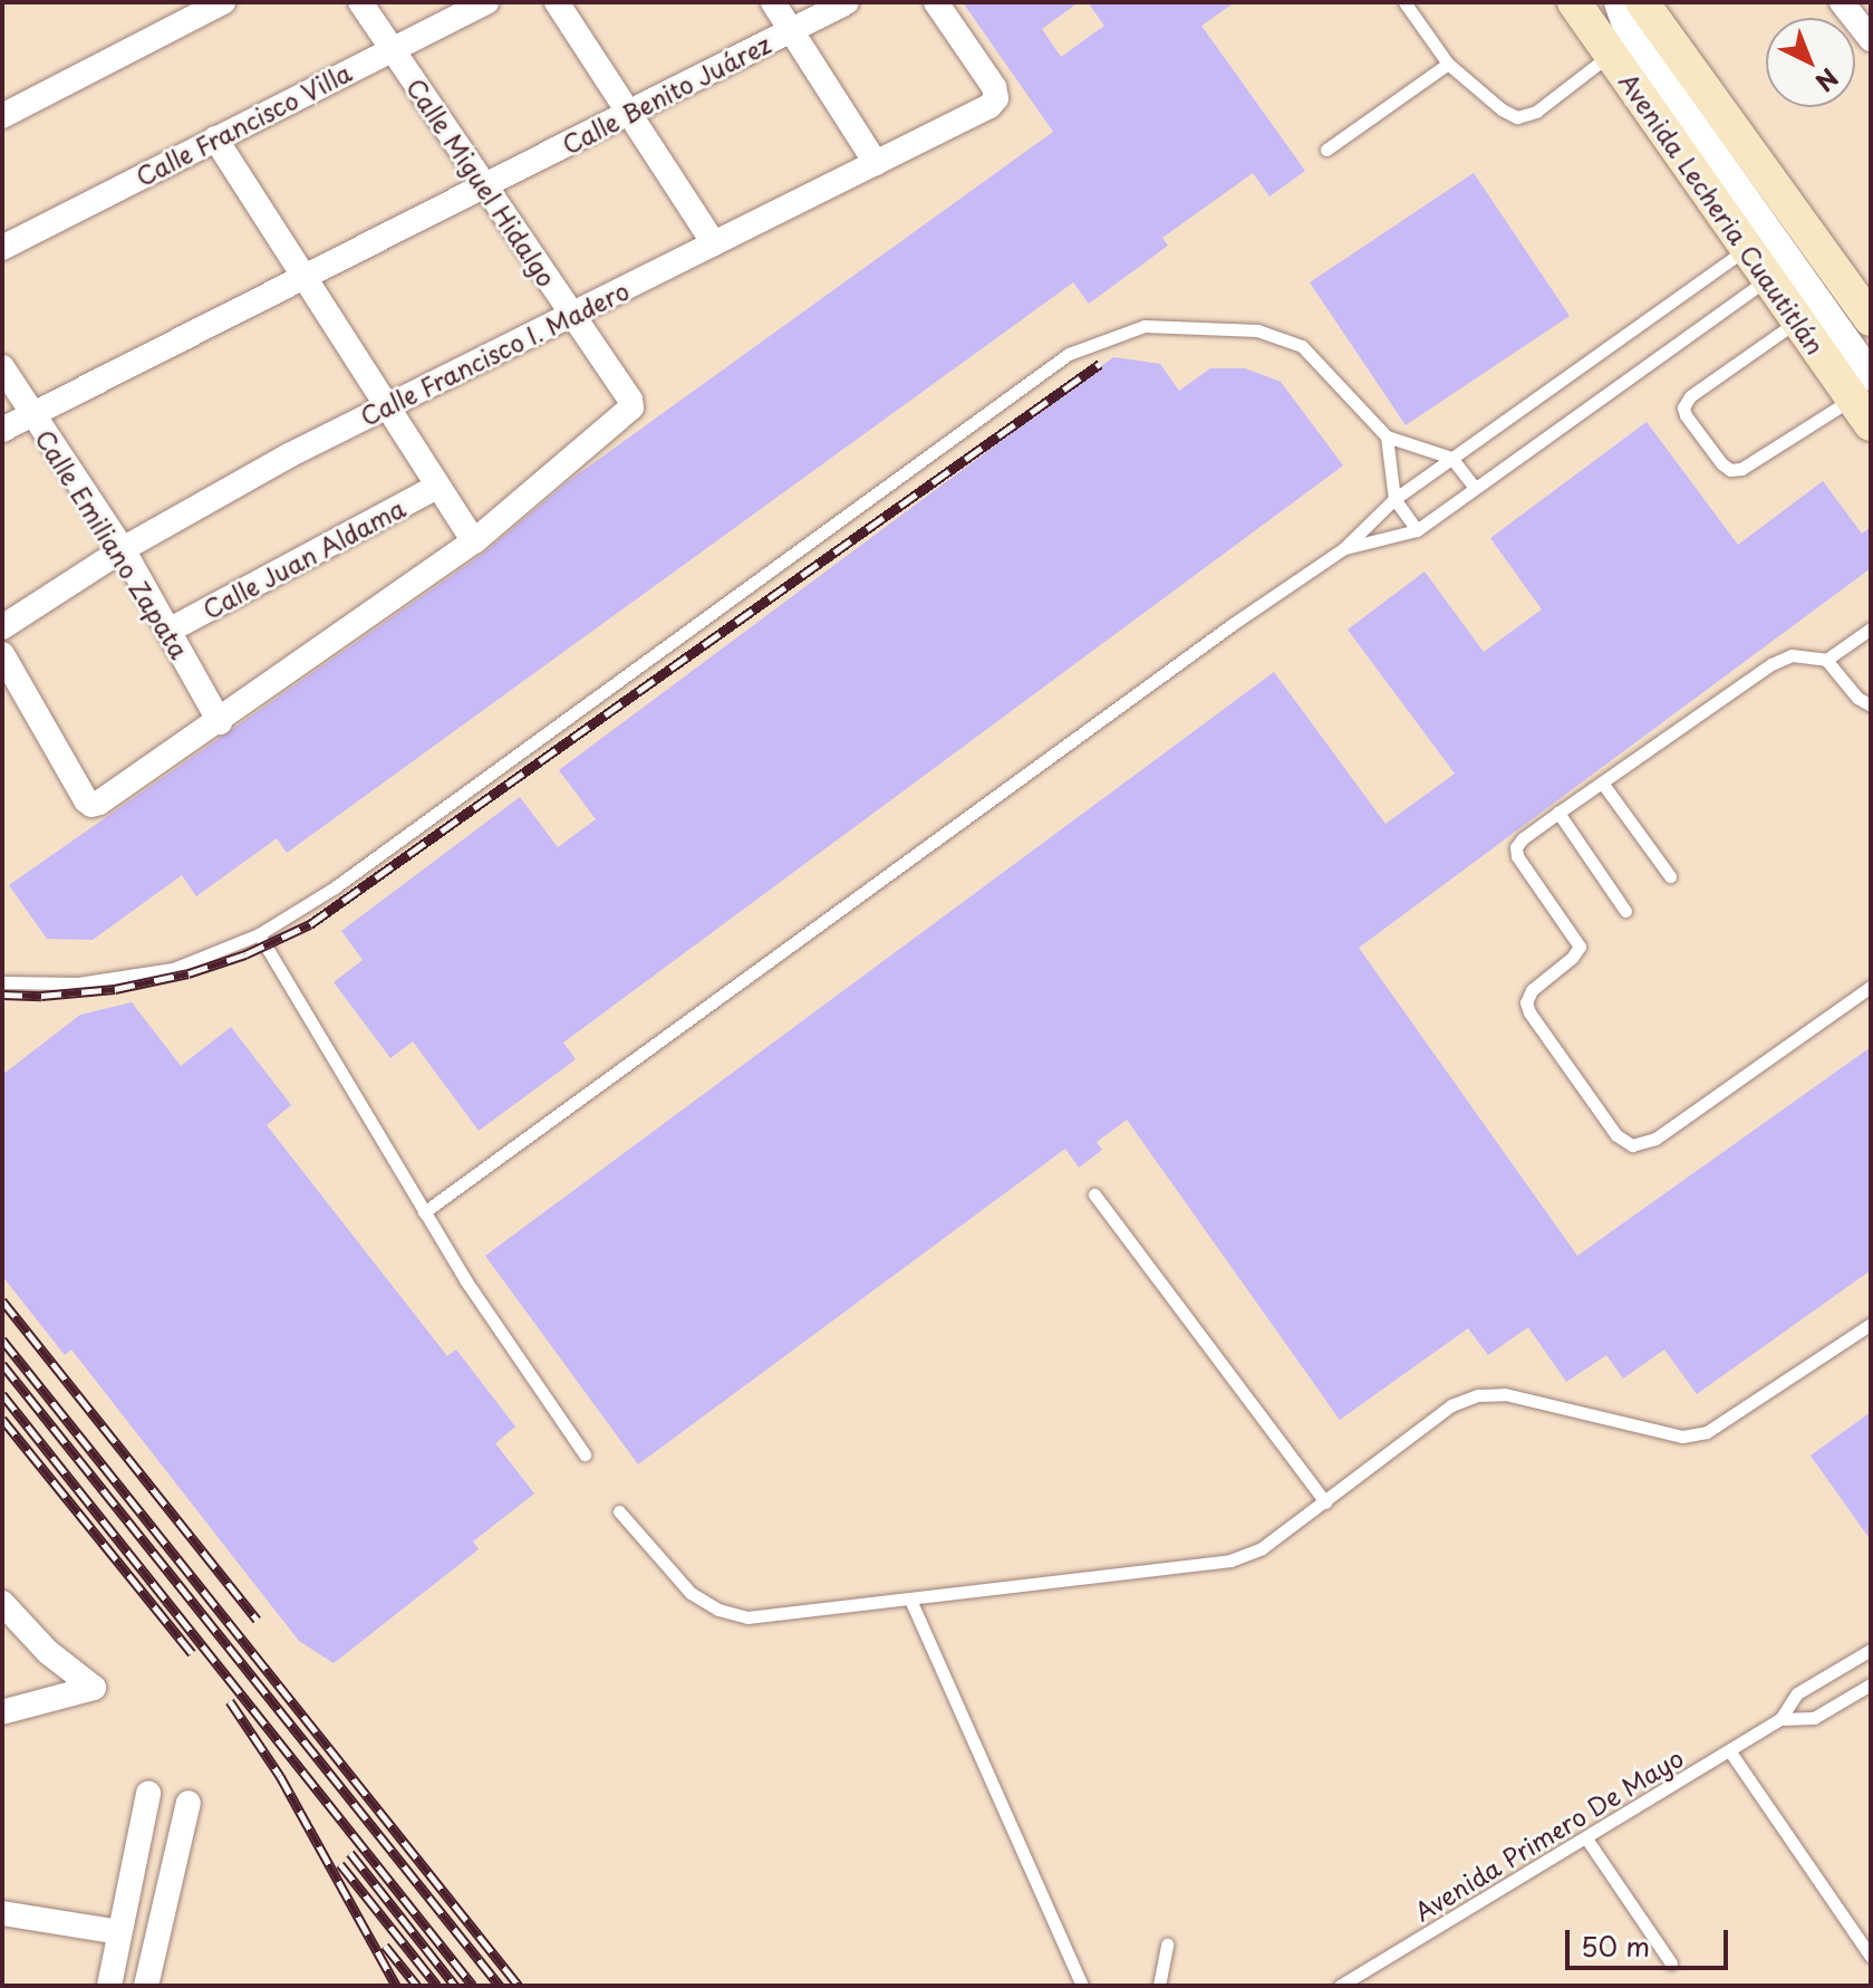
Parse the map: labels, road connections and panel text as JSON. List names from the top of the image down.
{
  "streets": {
    "main road": ["Avenida Lecheria Cuautitlán"],
    "street": [
      "Calle Benito Juárez",
      "Calle Francisco Villa",
      "Calle Miguel Hidalgo",
      "Calle Francisco I. Madero",
      "Calle Emiliano Zapata",
      "Calle Juan Aldama"
    ],
    "lane": ["Avenida Primero De Mayo"]
  },
  "crossings": [
    ["Calle Benito Juárez", "Calle Miguel Hidalgo"],
    ["Calle Francisco Villa", "Calle Miguel Hidalgo"],
    ["Calle Miguel Hidalgo", "Calle Francisco I. Madero"],
    ["Calle Francisco I. Madero", "Calle Emiliano Zapata"],
    ["Calle Emiliano Zapata", "Calle Juan Aldama"]
  ],
  "scale_bar": "50 m",
  "north": "bottom right"
}
